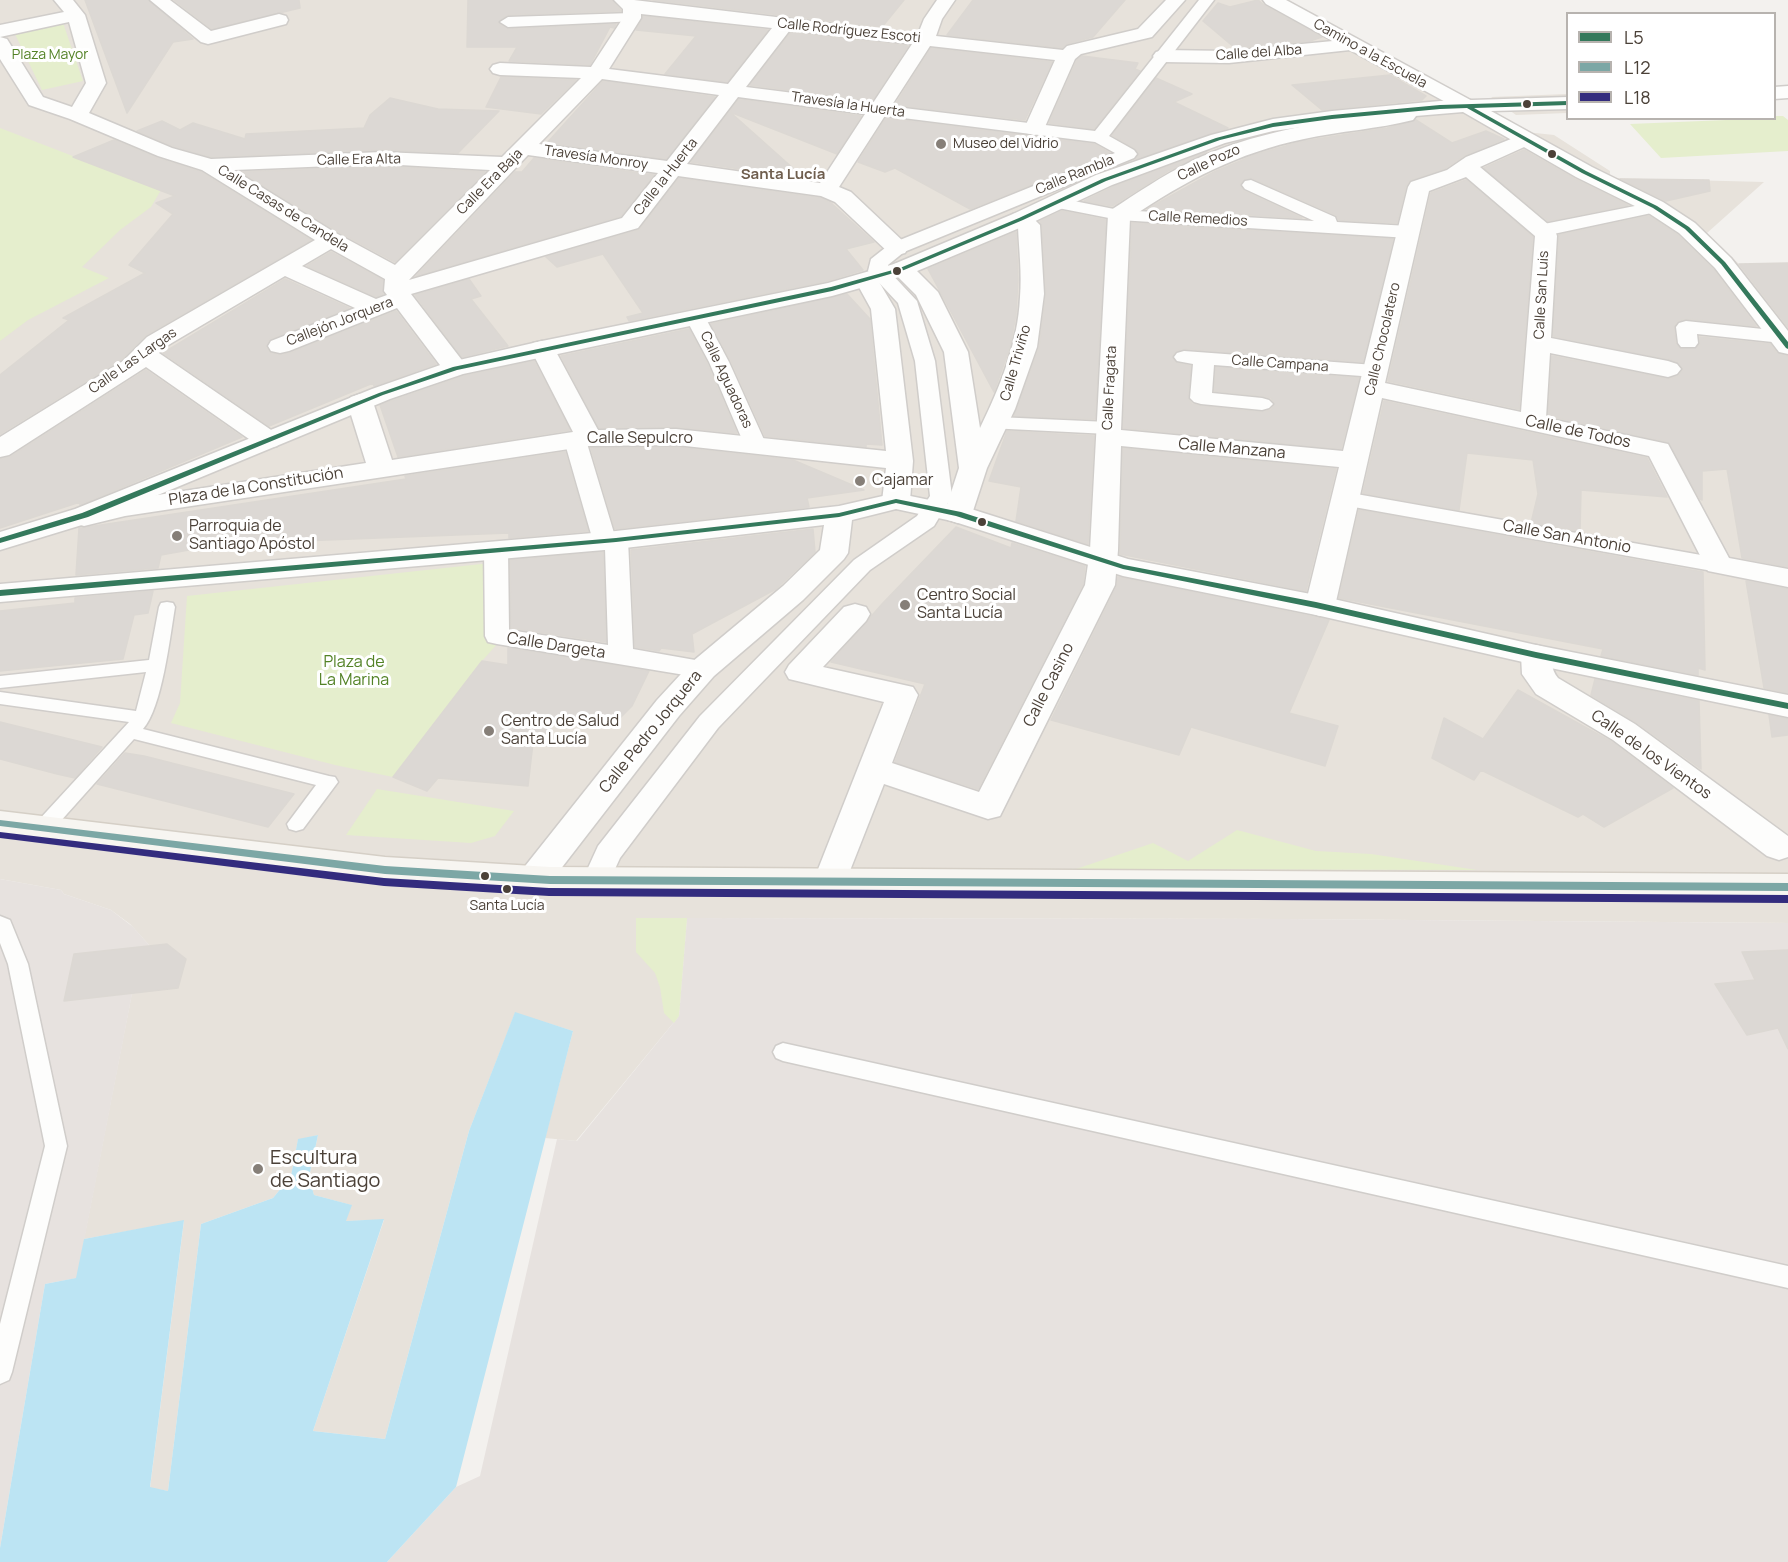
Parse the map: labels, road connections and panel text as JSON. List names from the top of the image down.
{
  "streets": {
    "street": [
      "Calle Rodríguez Escoti",
      "Calle del Alba",
      "Camino a la Escuela",
      "Travesía la Huerta",
      "Travesía Monroy",
      "Calle Era Alta",
      "Calle Pozo",
      "Calle Rambla",
      "Calle la Huerta",
      "Calle Era Baja",
      "Calle Casas de Candela",
      "Calle Remedios",
      "Calle San Luis",
      "Callejón Jorquera",
      "Calle Chocolatero",
      "Calle Las Largas",
      "Calle Triviño",
      "Calle Campana",
      "Calle Aguadoras",
      "Calle Fragata",
      "Calle de Todos",
      "Calle Sepulcro",
      "Calle Manzana",
      "Plaza de la Constitución",
      "Calle San Antonio",
      "Calle Dargeta",
      "Calle Casino",
      "Calle Pedro Jorquera",
      "Calle de los Vientos"
    ]
  },
  "crossings": [
    ["Calle Rodríguez Escoti", "Calle la Huerta"],
    ["Calle Rodríguez Escoti", "Calle Era Baja"],
    ["Calle del Alba", "Camino a la Escuela"],
    ["Calle del Alba", "Calle Rambla"],
    ["Camino a la Escuela", "Calle Chocolatero"],
    ["Camino a la Escuela", "Plaza de la Constitución"],
    ["Travesía la Huerta", "Calle Rambla"],
    ["Travesía la Huerta", "Calle la Huerta"],
    ["Travesía la Huerta", "Calle Era Baja"],
    ["Travesía Monroy", "Calle Rambla"],
    ["Travesía Monroy", "Calle la Huerta"],
    ["Travesía Monroy", "Calle Era Baja"],
    ["Travesía Monroy", "Calle Triviño"],
    ["Travesía Monroy", "Plaza de la Constitución"],
    ["Calle Era Alta", "Calle Era Baja"],
    ["Calle Era Alta", "Calle Casas de Candela"],
    ["Calle Pozo", "Calle Remedios"],
    ["Calle Pozo", "Calle Fragata"],
    ["Calle Pozo", "Plaza de la Constitución"],
    ["Calle Rambla", "Plaza de la Constitución"],
    ["Calle la Huerta", "Calle Era Baja"],
    ["Calle la Huerta", "Calle Casas de Candela"],
    ["Calle la Huerta", "Callejón Jorquera"],
    ["Calle Era Baja", "Calle Casas de Candela"],
    ["Calle Era Baja", "Callejón Jorquera"],
    ["Calle Casas de Candela", "Callejón Jorquera"],
    ["Calle Casas de Candela", "Calle Las Largas"],
    ["Calle Remedios", "Calle Chocolatero"],
    ["Calle Remedios", "Calle Fragata"],
    ["Calle Remedios", "Plaza de la Constitución"],
    ["Calle San Luis", "Calle Chocolatero"],
    ["Calle San Luis", "Calle de Todos"],
    ["Calle Chocolatero", "Calle Campana"],
    ["Calle Chocolatero", "Calle de Todos"],
    ["Calle Chocolatero", "Calle Manzana"],
    ["Calle Chocolatero", "Calle San Antonio"],
    ["Calle Triviño", "Plaza de la Constitución"],
    ["Calle Campana", "Calle de Todos"],
    ["Calle Aguadoras", "Calle Sepulcro"],
    ["Calle Aguadoras", "Plaza de la Constitución"],
    ["Calle Fragata", "Calle Manzana"],
    ["Calle Fragata", "Calle Casino"],
    ["Calle de Todos", "Calle San Antonio"],
    ["Calle Sepulcro", "Plaza de la Constitución"],
    ["Calle Dargeta", "Calle Pedro Jorquera"]
  ],
  "districts": ["Santa Lucía"],
  "parks": ["Plaza Mayor", "Plaza de La Marina"],
  "places": [
    "Museo del Vidrio",
    "Cajamar",
    "Parroquia de Santiago Apóstol",
    "Centro Social Santa Lucía",
    "Centro de Salud Santa Lucía",
    "Santa Lucía",
    "Escultura de Santiago"
  ],
  "lines": ["transit line L5", "transit line L12", "transit line L18"],
  "legend": ["L5", "L12", "L18"]
}
